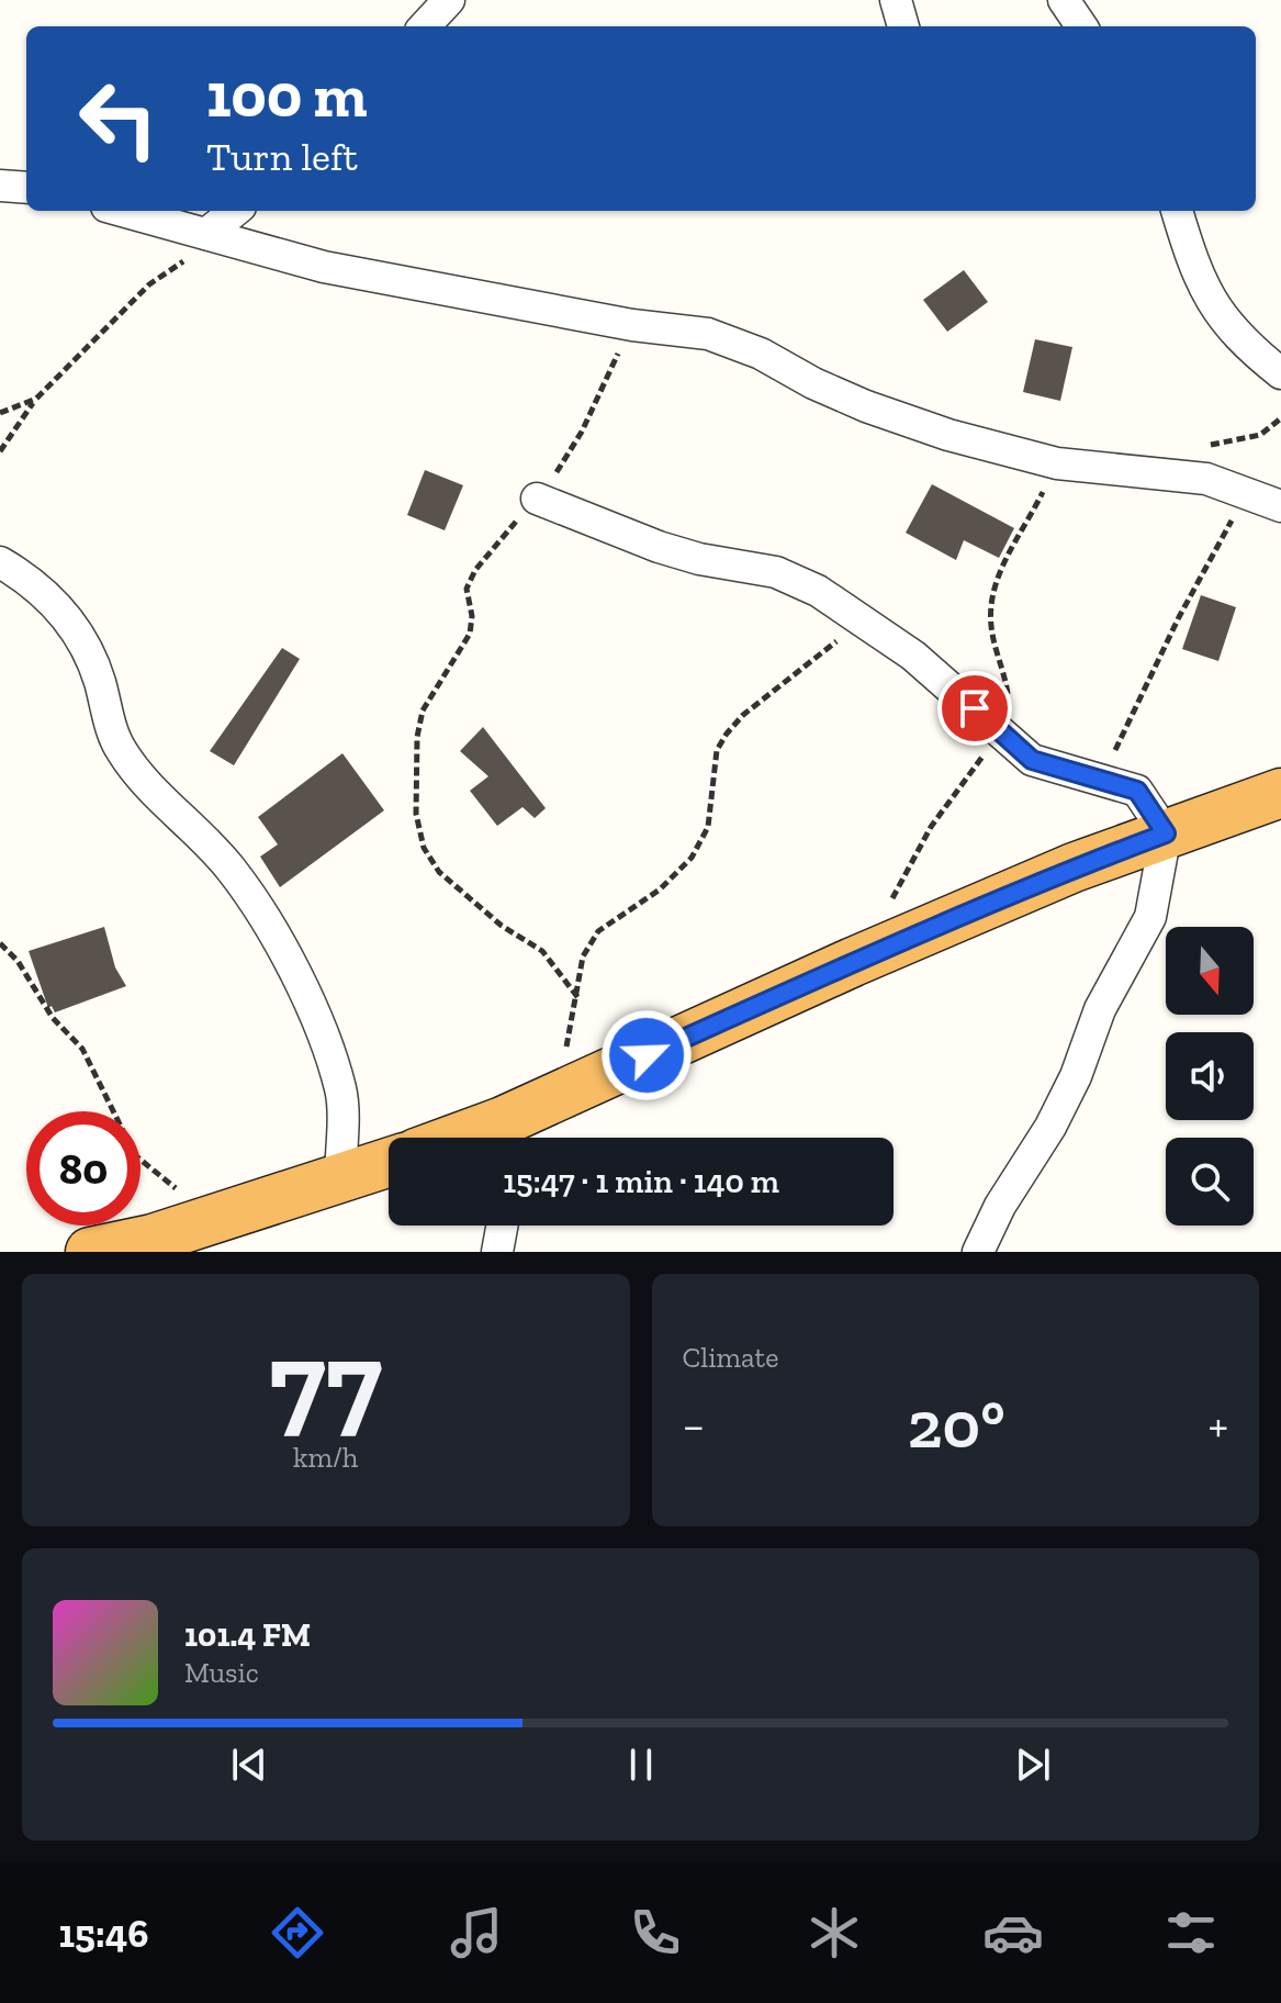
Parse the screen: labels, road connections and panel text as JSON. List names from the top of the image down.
{
  "north": "bottom",
  "page": {
    "turn": ["100 m", "Turn left"],
    "limit": "80",
    "trip": "15:47 · 1 min · 140 m",
    "tile": [
      ["77", "km/h"],
      "Climate"
    ],
    "heat": ["−", "20°", "+"],
    "song": ["101.4 FM", "Music"],
    "tabs": "15:46"
  }
}
